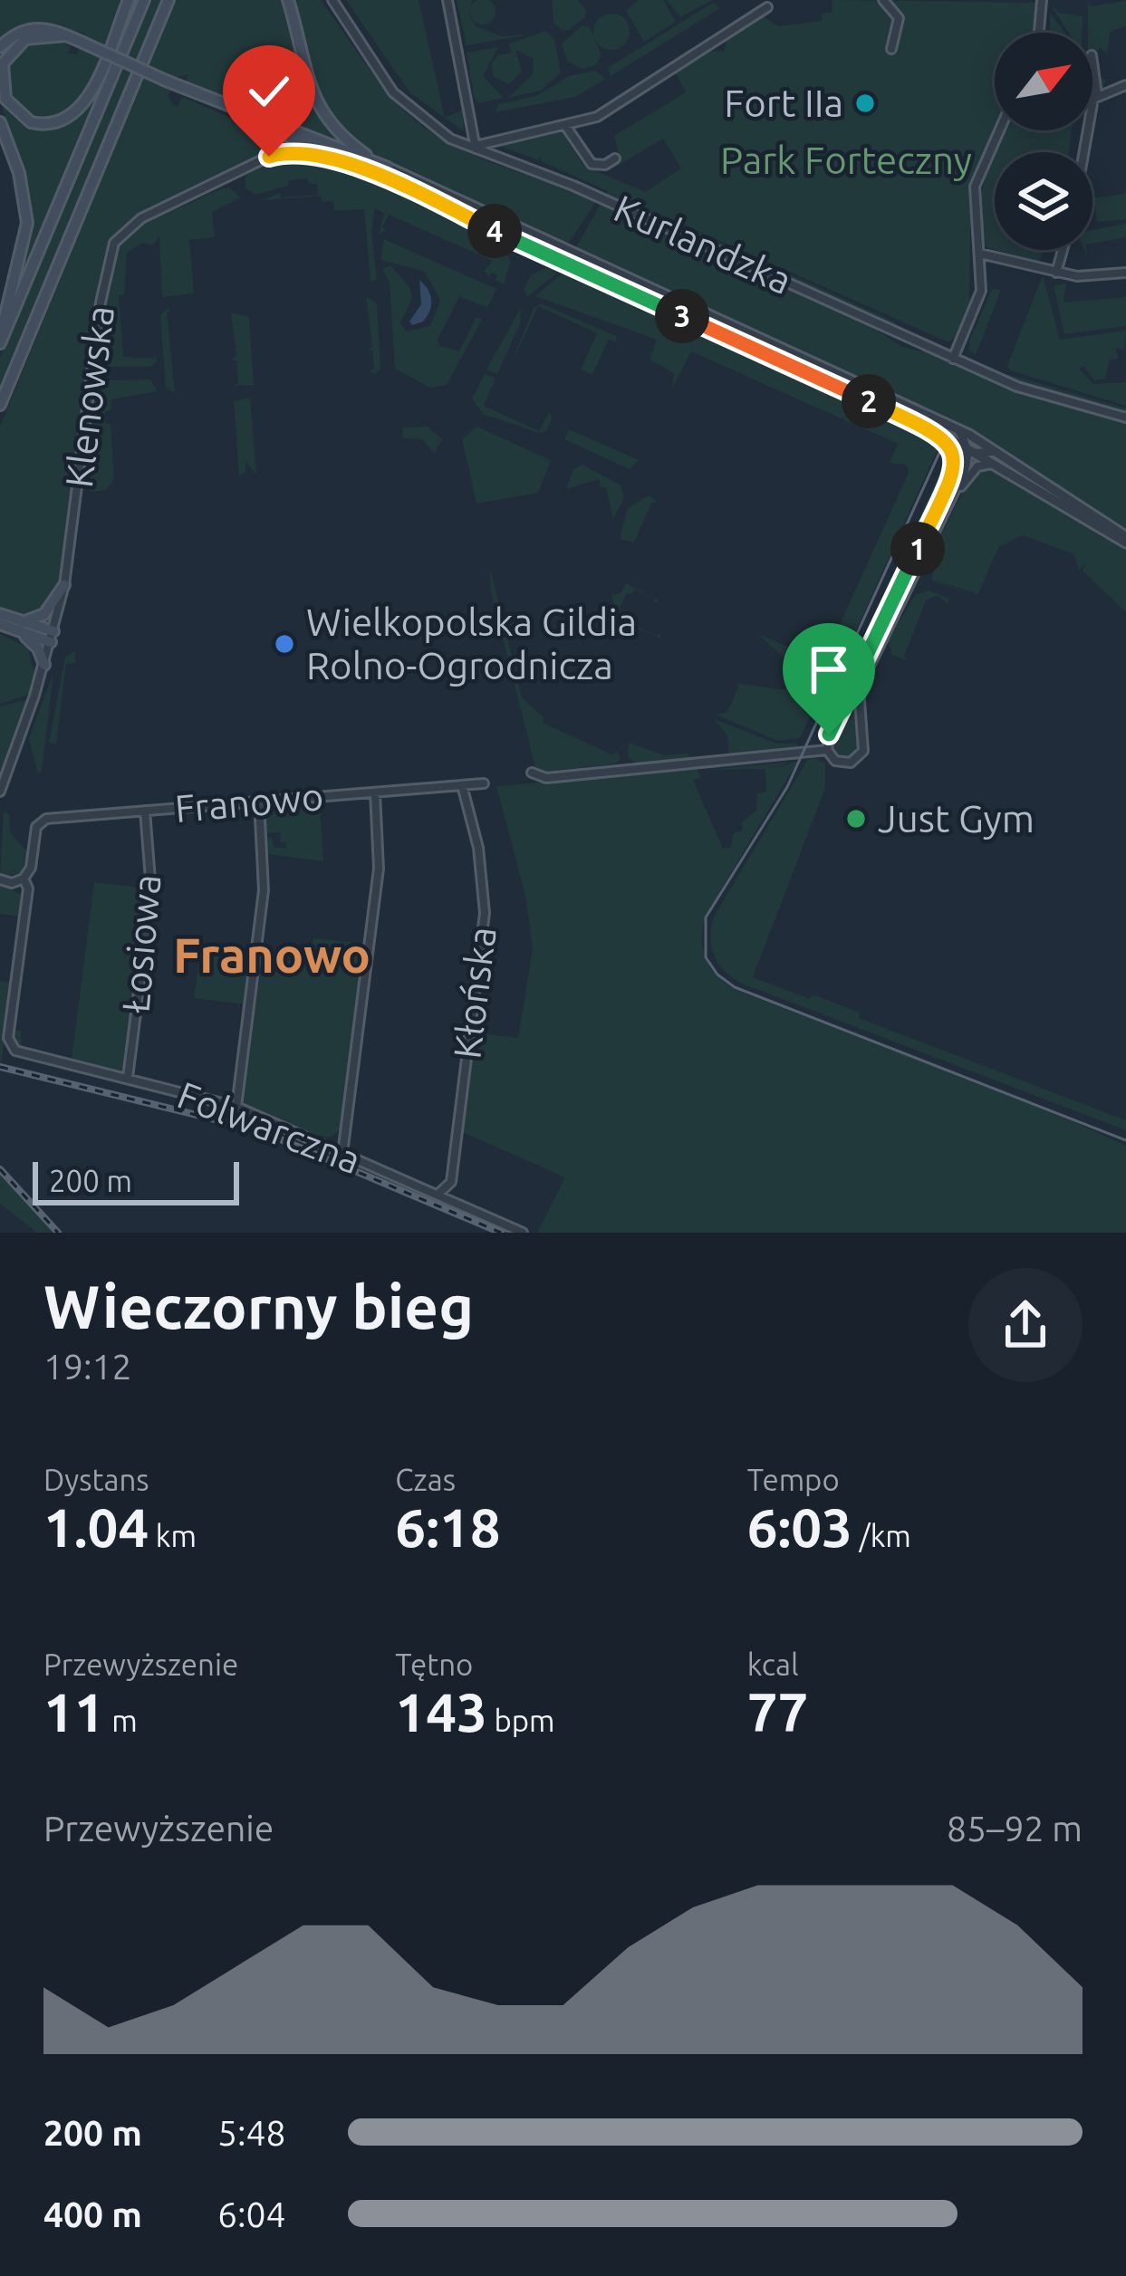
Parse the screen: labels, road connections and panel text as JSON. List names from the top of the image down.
{
  "streets": {
    "street": [
      "Kurlandzka",
      "Klenowska",
      "Franowo",
      "Łosiowa",
      "Kłońska",
      "Folwarczna"
    ]
  },
  "crossings": [
    ["Franowo", "Łosiowa"],
    ["Franowo", "Kłońska"],
    ["Franowo", "Folwarczna"],
    ["Łosiowa", "Folwarczna"],
    ["Kłońska", "Folwarczna"]
  ],
  "districts": ["Franowo"],
  "parks": ["Park Forteczny"],
  "places": ["Fort IIa", "Wielkopolska Gildia Rolno-Ogrodnicza", "Just Gym"],
  "scale_bar": "200 m",
  "north": "top right",
  "page": {
    "pins": [
      "4",
      "3",
      "2",
      "1"
    ],
    "scale": "200 m",
    "heading": ["Wieczorny bieg", "19:12"],
    "stats": [
      ["Dystans", "1.04 km"],
      ["Czas", "6:18"],
      ["Tempo", "6:03 /km"],
      ["Przewyższenie", "11 m"],
      ["Tętno", "143 bpm"],
      ["kcal", "77"]
    ],
    "chart": ["Przewyższenie", "85–92 m"],
    "list": [
      {
        "name": "200 m",
        "note": "5:48"
      },
      {
        "name": "400 m",
        "note": "6:04"
      }
    ]
  }
}
